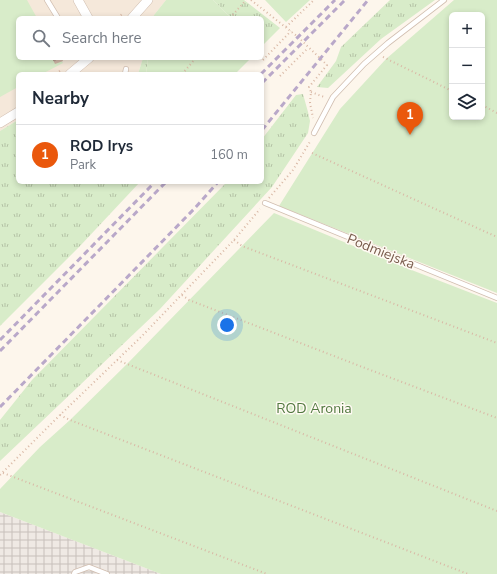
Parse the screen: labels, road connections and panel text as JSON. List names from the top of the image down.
{
  "streets": {
    "lane": ["Podmiejska"]
  },
  "parks": ["ROD Aronia"],
  "page": {
    "map_buttons": ["+", "−"],
    "search": "Search here",
    "heading": "Nearby",
    "pins": "1",
    "list": [
      {
        "mark": "1",
        "name": "ROD Irys",
        "note": "Park",
        "value": "160 m"
      }
    ]
  }
}
